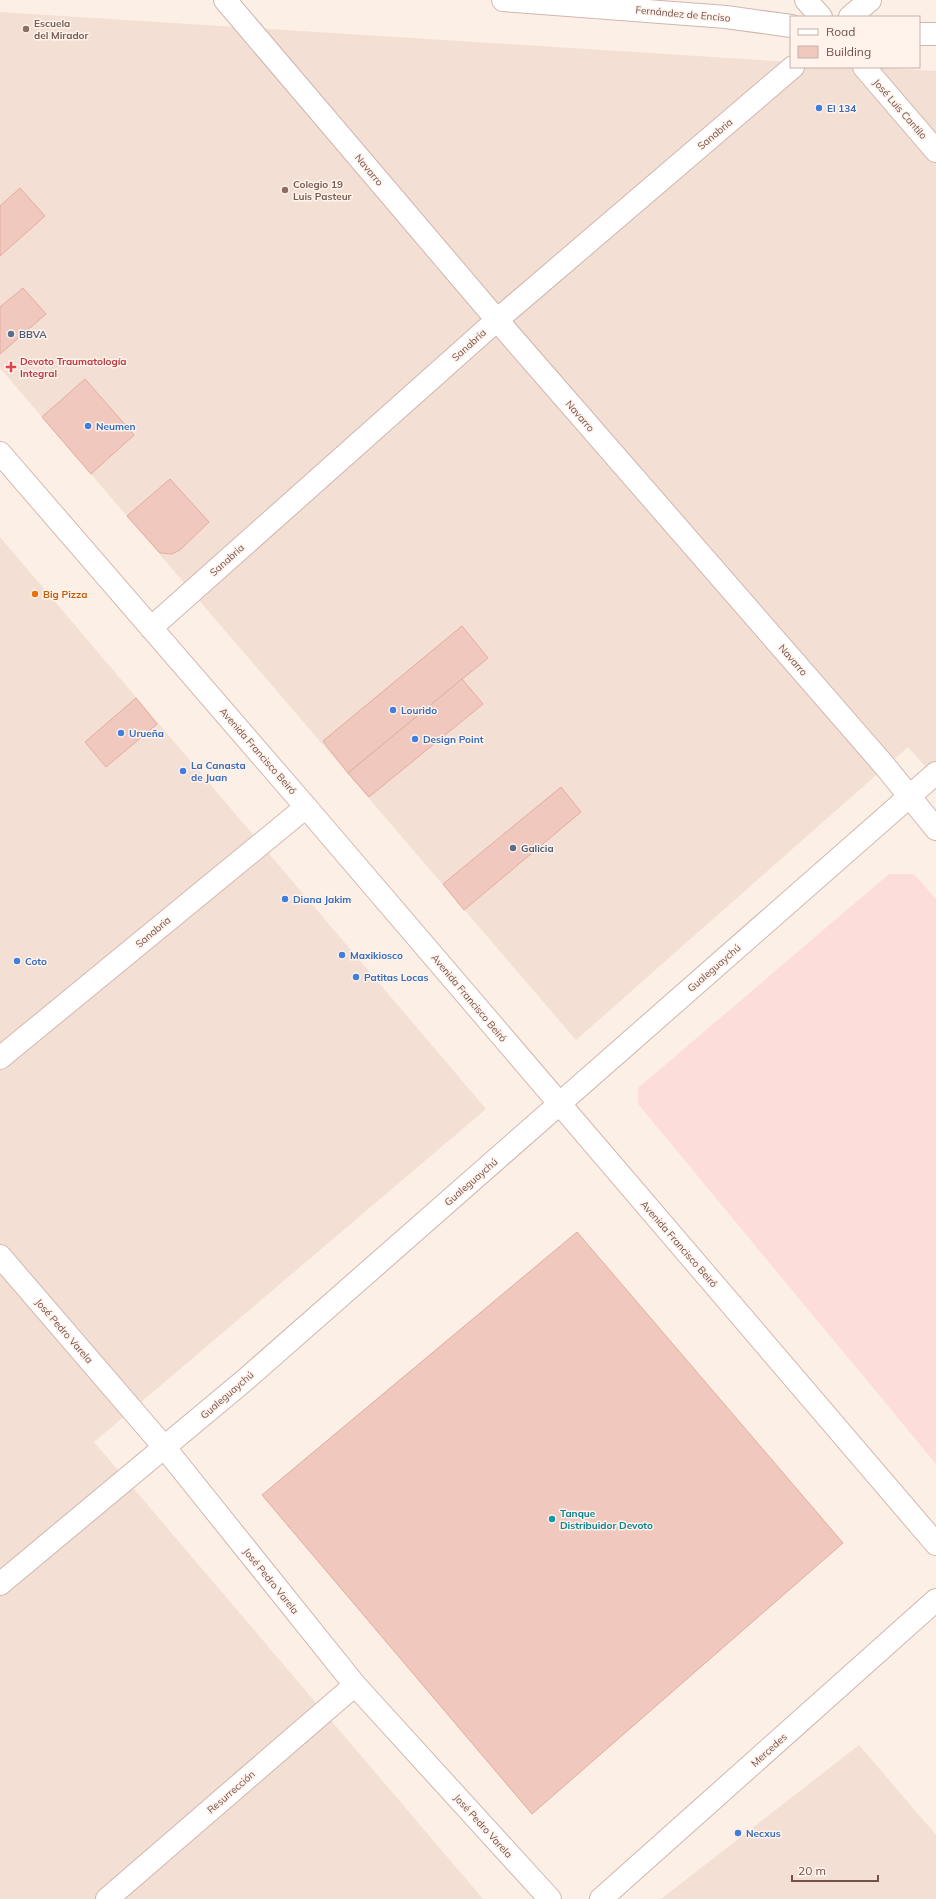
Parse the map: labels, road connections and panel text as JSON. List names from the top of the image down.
{
  "streets": {
    "street": [
      "Fernández de Enciso",
      "José Luis Cantilo",
      "Sanabria",
      "Navarro",
      "Avenida Francisco Beiró",
      "Gualeguaychú",
      "José Pedro Varela",
      "Mercedes",
      "Resurrección"
    ]
  },
  "crossings": [
    ["Sanabria", "Navarro"],
    ["Sanabria", "Avenida Francisco Beiró"],
    ["Navarro", "Gualeguaychú"],
    ["Avenida Francisco Beiró", "Gualeguaychú"],
    ["Gualeguaychú", "José Pedro Varela"],
    ["José Pedro Varela", "Resurrección"]
  ],
  "places": {
    "other": [
      "Escuela del Mirador",
      "El 134",
      "Colegio 19 Luis Pasteur",
      "BBVA",
      "Neumen",
      "Big Pizza",
      "Lourido",
      "Urueña",
      "Design Point",
      "La Canasta de Juan",
      "Galicia",
      "Diana Jakim",
      "Maxikiosco",
      "Coto",
      "Patitas Locas",
      "Tanque Distribuidor Devoto",
      "Necxus"
    ],
    "health": ["Devoto Traumatología Integral"]
  },
  "legend": ["Road", "Building"],
  "scale_bar": "20 m"
}
